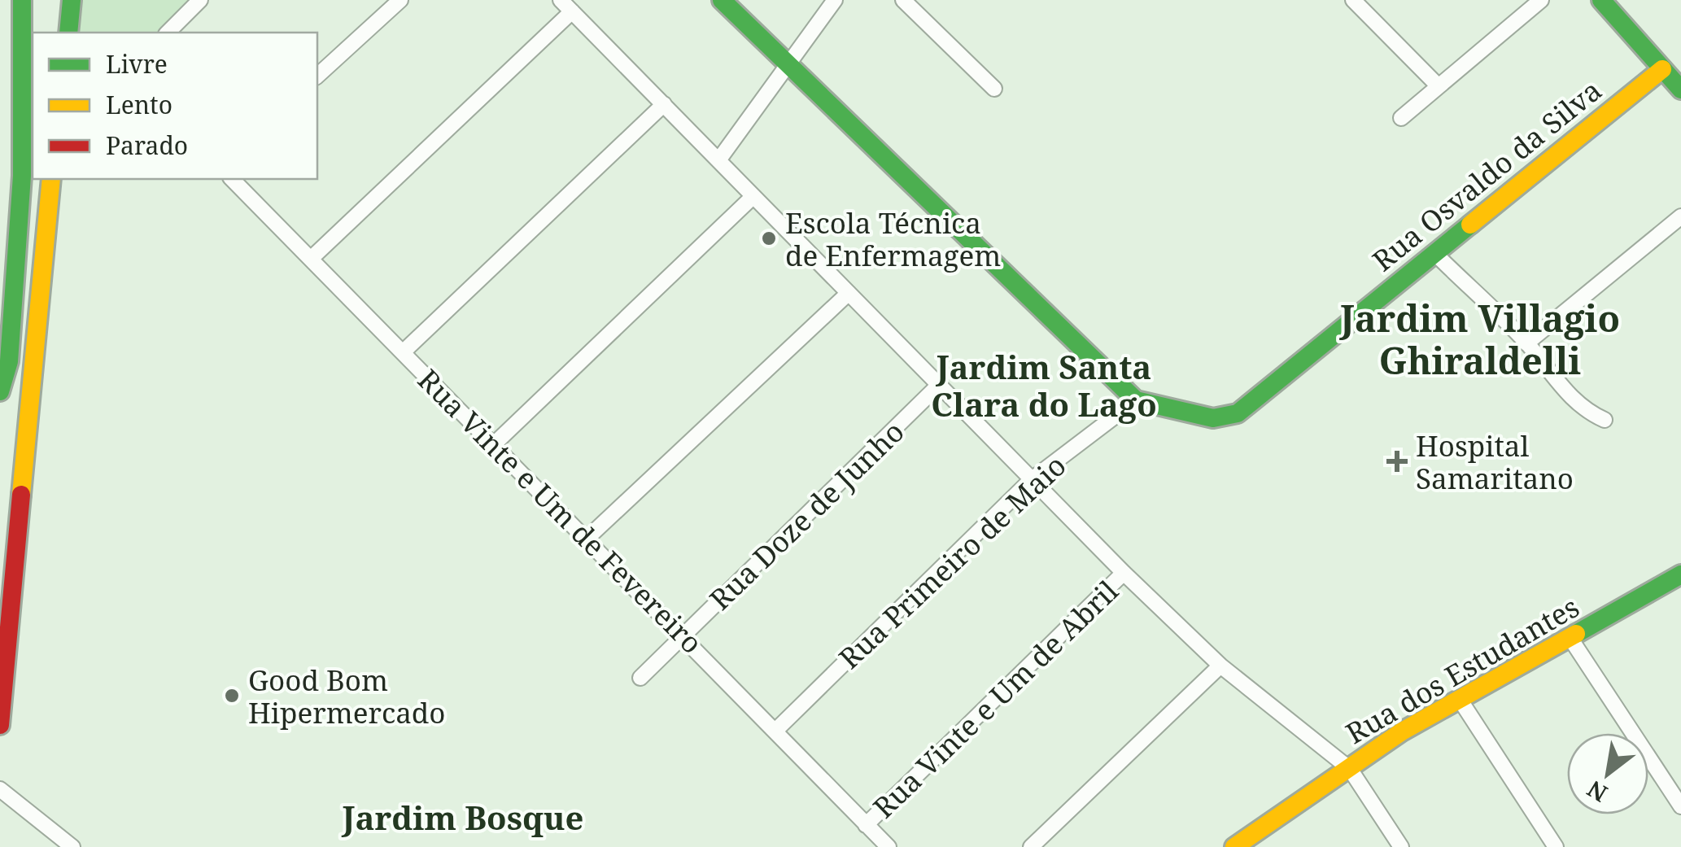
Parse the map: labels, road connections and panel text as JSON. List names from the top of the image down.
{
  "streets": {
    "street": [
      "Rua Osvaldo da Silva",
      "Rua Vinte e Um de Fevereiro",
      "Rua Doze de Junho",
      "Rua Primeiro de Maio",
      "Rua dos Estudantes",
      "Rua Vinte e Um de Abril"
    ]
  },
  "crossings": [
    ["Rua Osvaldo da Silva", "Rua Primeiro de Maio"],
    ["Rua Vinte e Um de Fevereiro", "Rua Doze de Junho"],
    ["Rua Vinte e Um de Fevereiro", "Rua Primeiro de Maio"],
    ["Rua Vinte e Um de Fevereiro", "Rua Vinte e Um de Abril"]
  ],
  "districts": ["Jardim Villagio Ghiraldelli", "Jardim Santa Clara do Lago", "Jardim Bosque"],
  "places": {
    "other": ["Escola Técnica de Enfermagem", "Good Bom Hipermercado"],
    "health": ["Hospital Samaritano"]
  },
  "legend": ["Livre", "Lento", "Parado"],
  "north": "bottom left"
}
